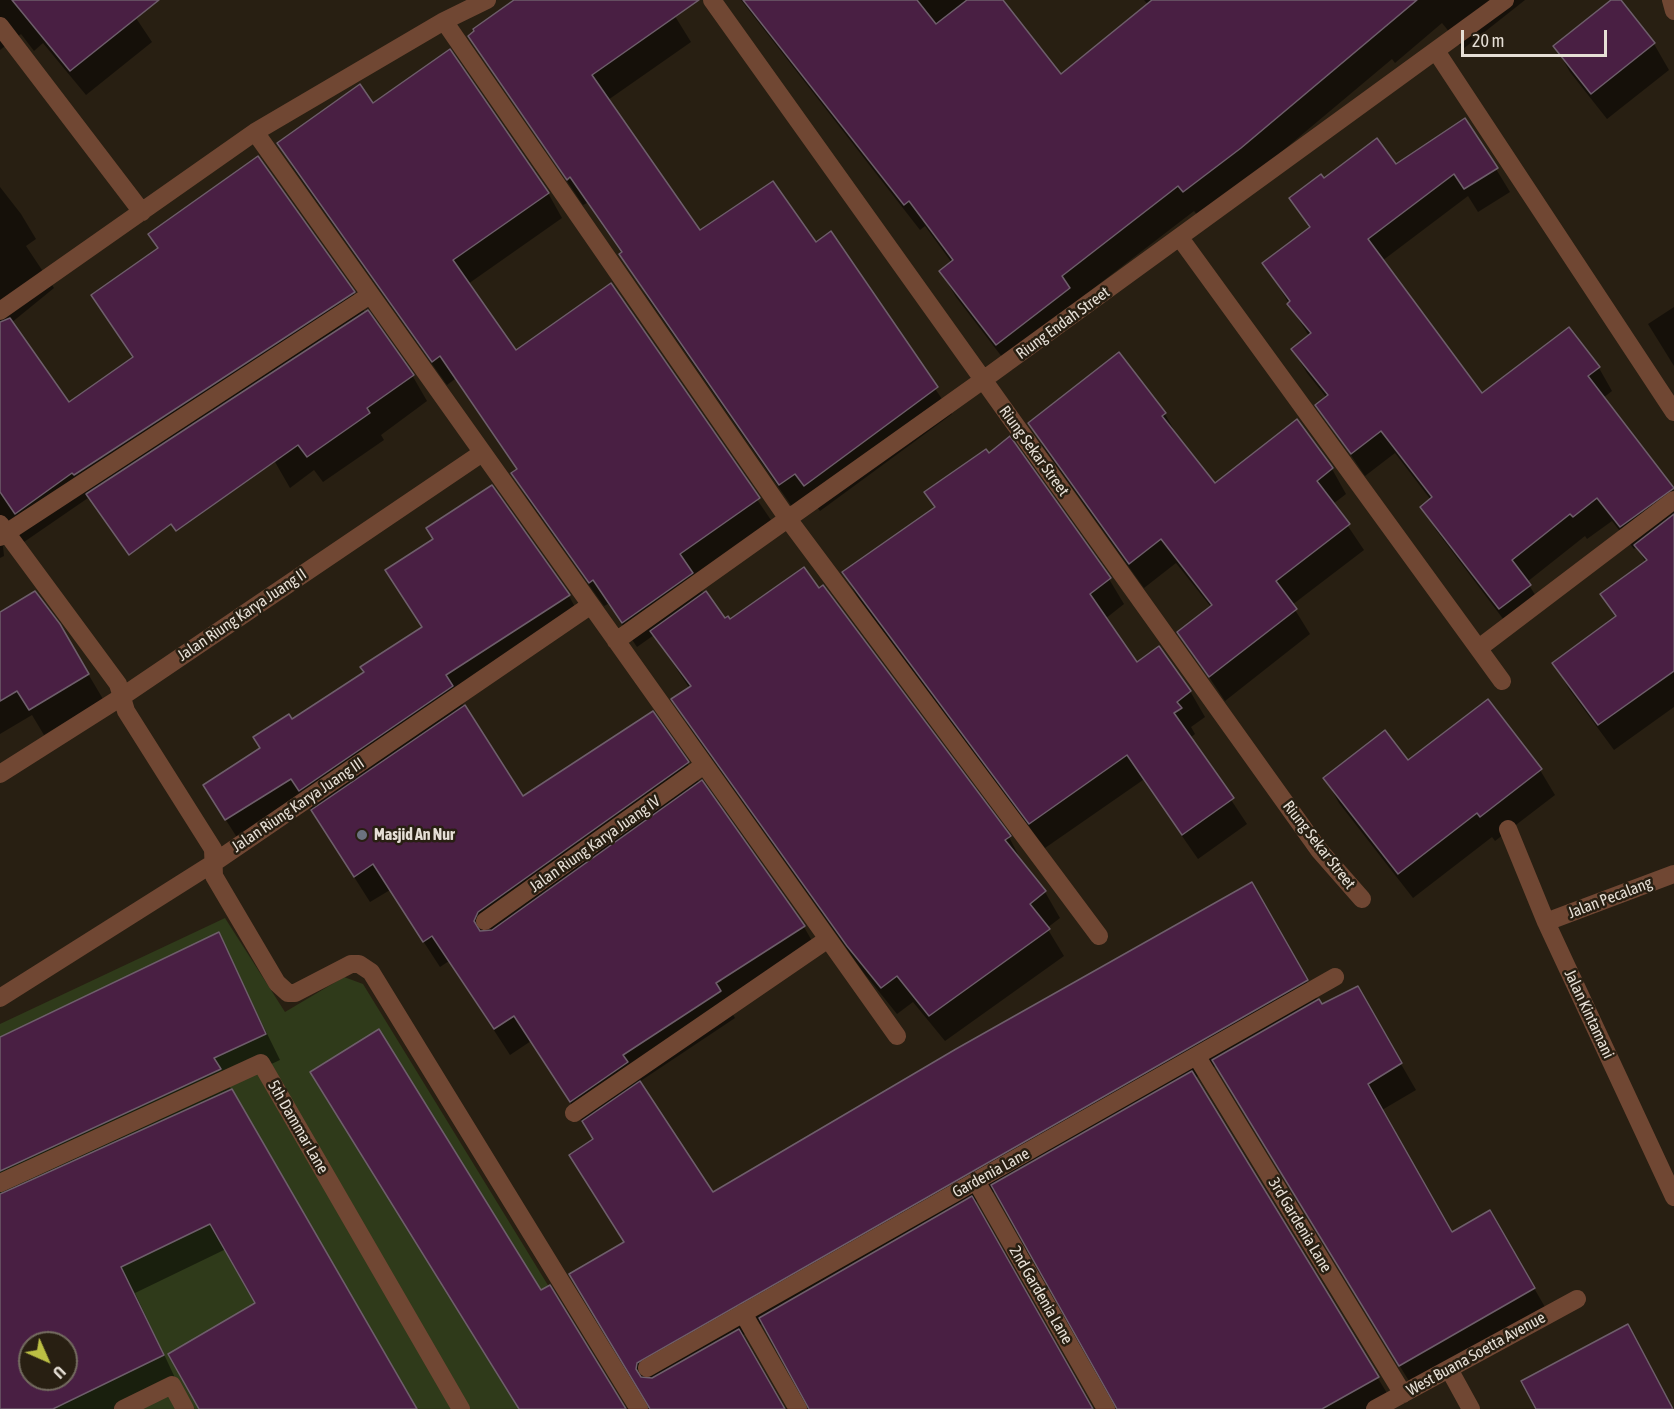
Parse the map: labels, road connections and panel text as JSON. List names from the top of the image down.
{
  "streets": {
    "street": [
      "Riung Endah Street",
      "Riung Sekar Street",
      "Jalan Riung Karya Juang II",
      "Jalan Riung Karya Juang III",
      "Jalan Riung Karya Juang IV",
      "Jalan Pecalang",
      "Jalan Kintamani",
      "5th Dammar Lane",
      "Gardenia Lane",
      "3rd Gardenia Lane",
      "2nd Gardenia Lane",
      "West Buana Soetta Avenue"
    ]
  },
  "crossings": [
    ["Riung Endah Street", "Riung Sekar Street"],
    ["Jalan Pecalang", "Jalan Kintamani"],
    ["Gardenia Lane", "3rd Gardenia Lane"],
    ["Gardenia Lane", "2nd Gardenia Lane"],
    ["3rd Gardenia Lane", "West Buana Soetta Avenue"]
  ],
  "places": ["Masjid An Nur"],
  "scale_bar": "20 m",
  "north": "bottom right"
}
